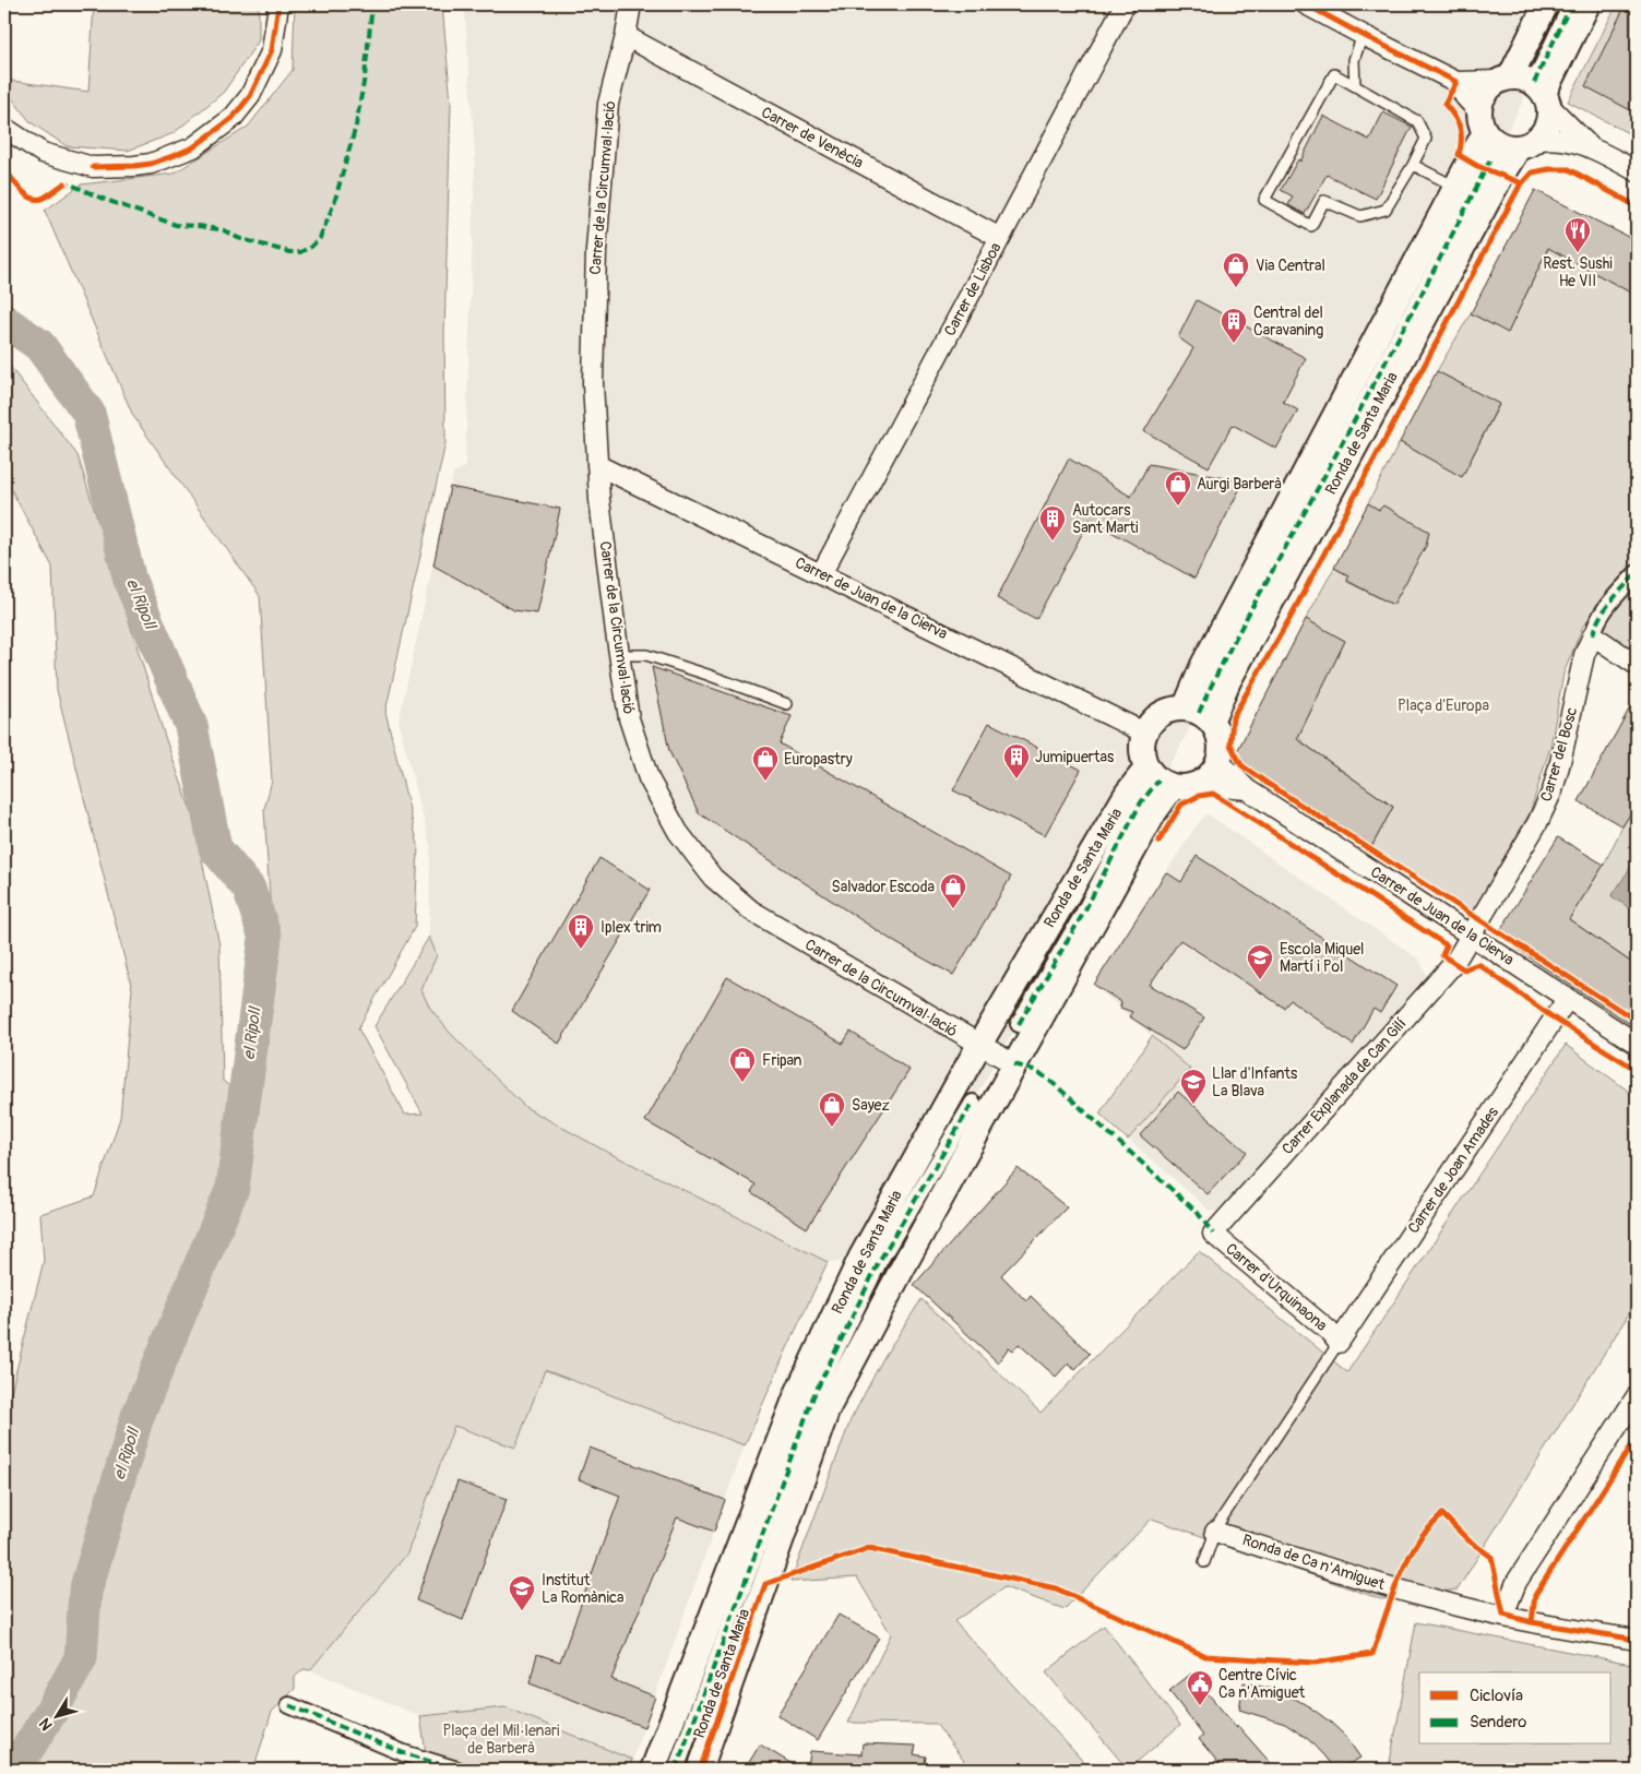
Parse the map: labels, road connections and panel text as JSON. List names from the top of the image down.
{
  "streets": {
    "street": [
      "Carrer de Venècia",
      "Carrer de la Circumval·lació",
      "Carrer de Lisboa",
      "Ronda de Santa Maria",
      "Carrer de Juan de la Cierva",
      "Carrer del Bosc",
      "Carrer Explanada de Can Gilí",
      "Carrer de Joan Amades",
      "Carrer d'Urquinaona",
      "Ronda de Ca n'Amiguet"
    ]
  },
  "crossings": [
    ["Carrer de Venècia", "Carrer de la Circumval·lació"],
    ["Carrer de Venècia", "Carrer de Lisboa"],
    ["Carrer de la Circumval·lació", "Ronda de Santa Maria"],
    ["Carrer de la Circumval·lació", "Carrer de Juan de la Cierva"],
    ["Carrer de Lisboa", "Carrer de Juan de la Cierva"],
    ["Ronda de Santa Maria", "Carrer de Juan de la Cierva"],
    ["Carrer de Juan de la Cierva", "Carrer del Bosc"],
    ["Carrer de Juan de la Cierva", "Carrer Explanada de Can Gilí"],
    ["Carrer de Juan de la Cierva", "Carrer de Joan Amades"],
    ["Carrer del Bosc", "Carrer Explanada de Can Gilí"],
    ["Carrer Explanada de Can Gilí", "Carrer d'Urquinaona"],
    ["Carrer de Joan Amades", "Carrer d'Urquinaona"]
  ],
  "water": ["el Ripoll"],
  "parks": ["Plaça d'Europa", "Plaça del Mil·lenari de Barberà"],
  "places": {
    "restaurant": ["Rest. Sushi He VII"],
    "shop": [
      "Via Central",
      "Aurgi Barberà",
      "Europastry",
      "Salvador Escoda",
      "Fripan",
      "Sayez"
    ],
    "building": [
      "Central del Caravaning",
      "Autocars Sant Marti",
      "Jumipuertas",
      "Iplex trim"
    ],
    "school or university": ["Escola Miquel Martí i Pol", "Llar d'Infants La Blava", "Institut La Romànica"],
    "public building": ["Centre Cívic Ca n'Amiguet"]
  },
  "legend": ["Ciclovía", "Sendero"],
  "north": "bottom left"
}
